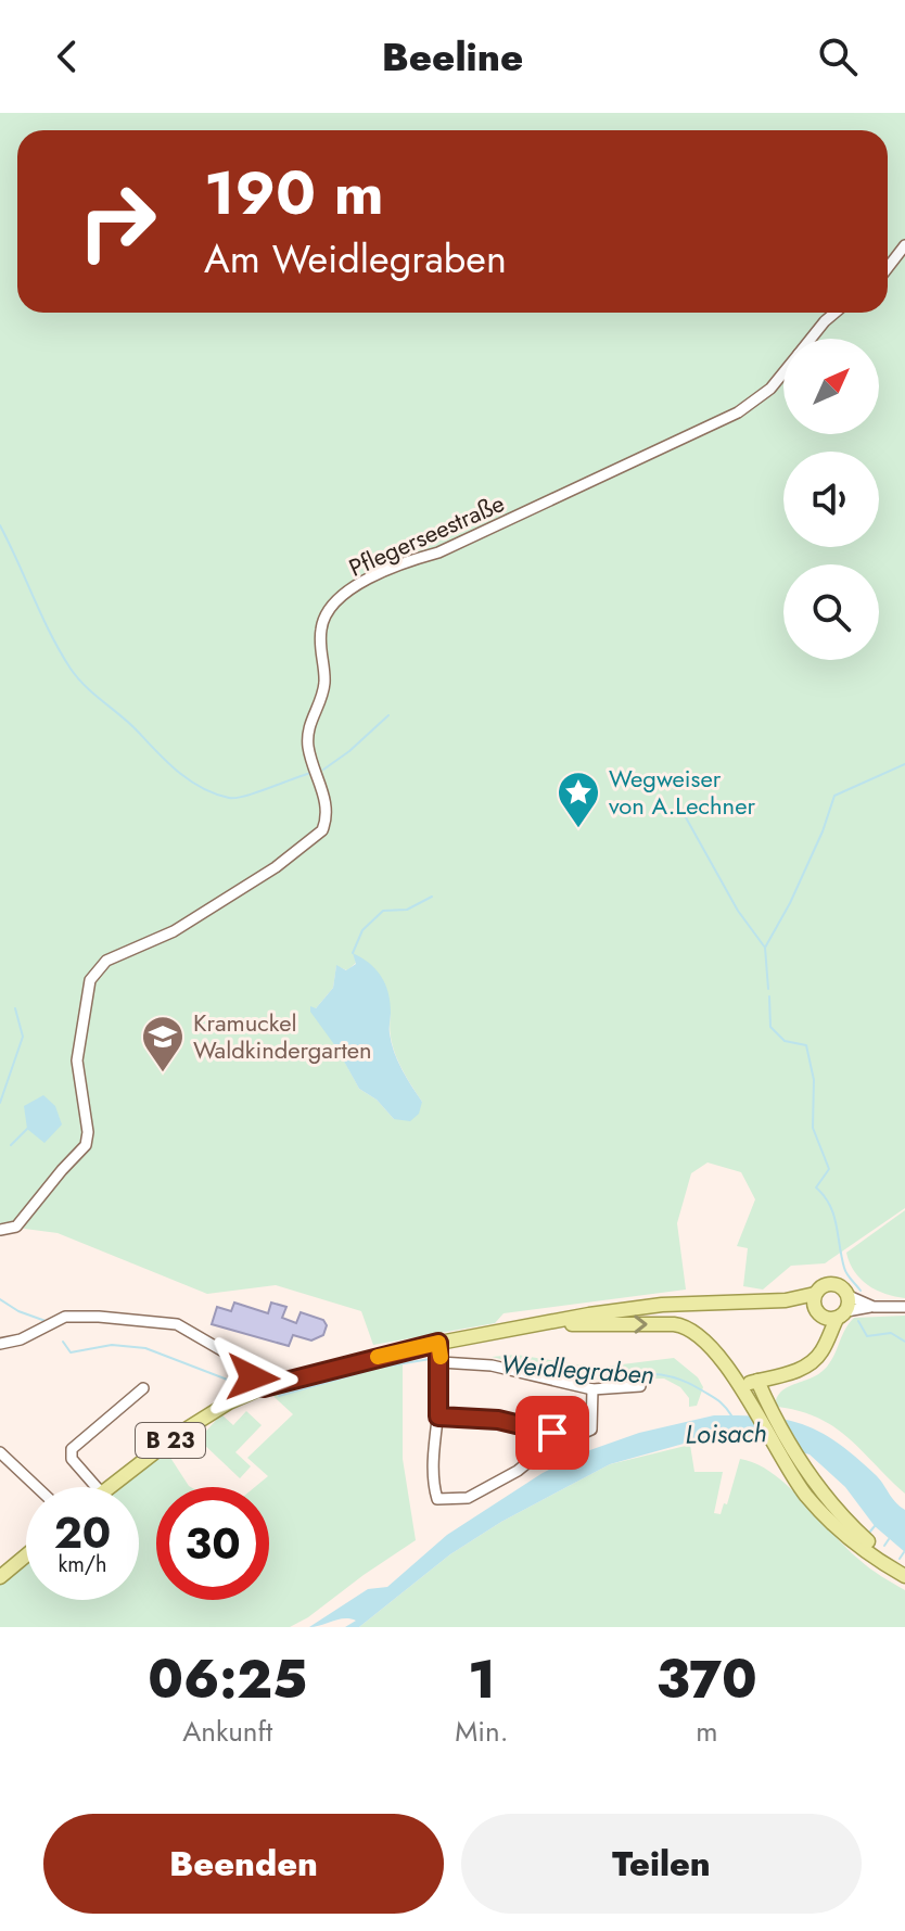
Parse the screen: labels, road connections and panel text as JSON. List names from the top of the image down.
{
  "streets": {
    "main road": ["B 23"],
    "street": ["Pflegerseestraße"]
  },
  "water": ["Weidlegraben", "Loisach"],
  "places": {
    "place": ["Wegweiser von A.Lechner"],
    "school or university": ["Kramuckel Waldkindergarten"]
  },
  "north": "top right",
  "page": {
    "header": "Beeline",
    "turn": ["190 m", "Am Weidlegraben"],
    "speed": "20 km/h",
    "limit": "30",
    "eta": [
      "06:25",
      "Ankunft",
      "1",
      "Min.",
      "370",
      "m"
    ],
    "buttons": ["Beenden", "Teilen"]
  }
}
